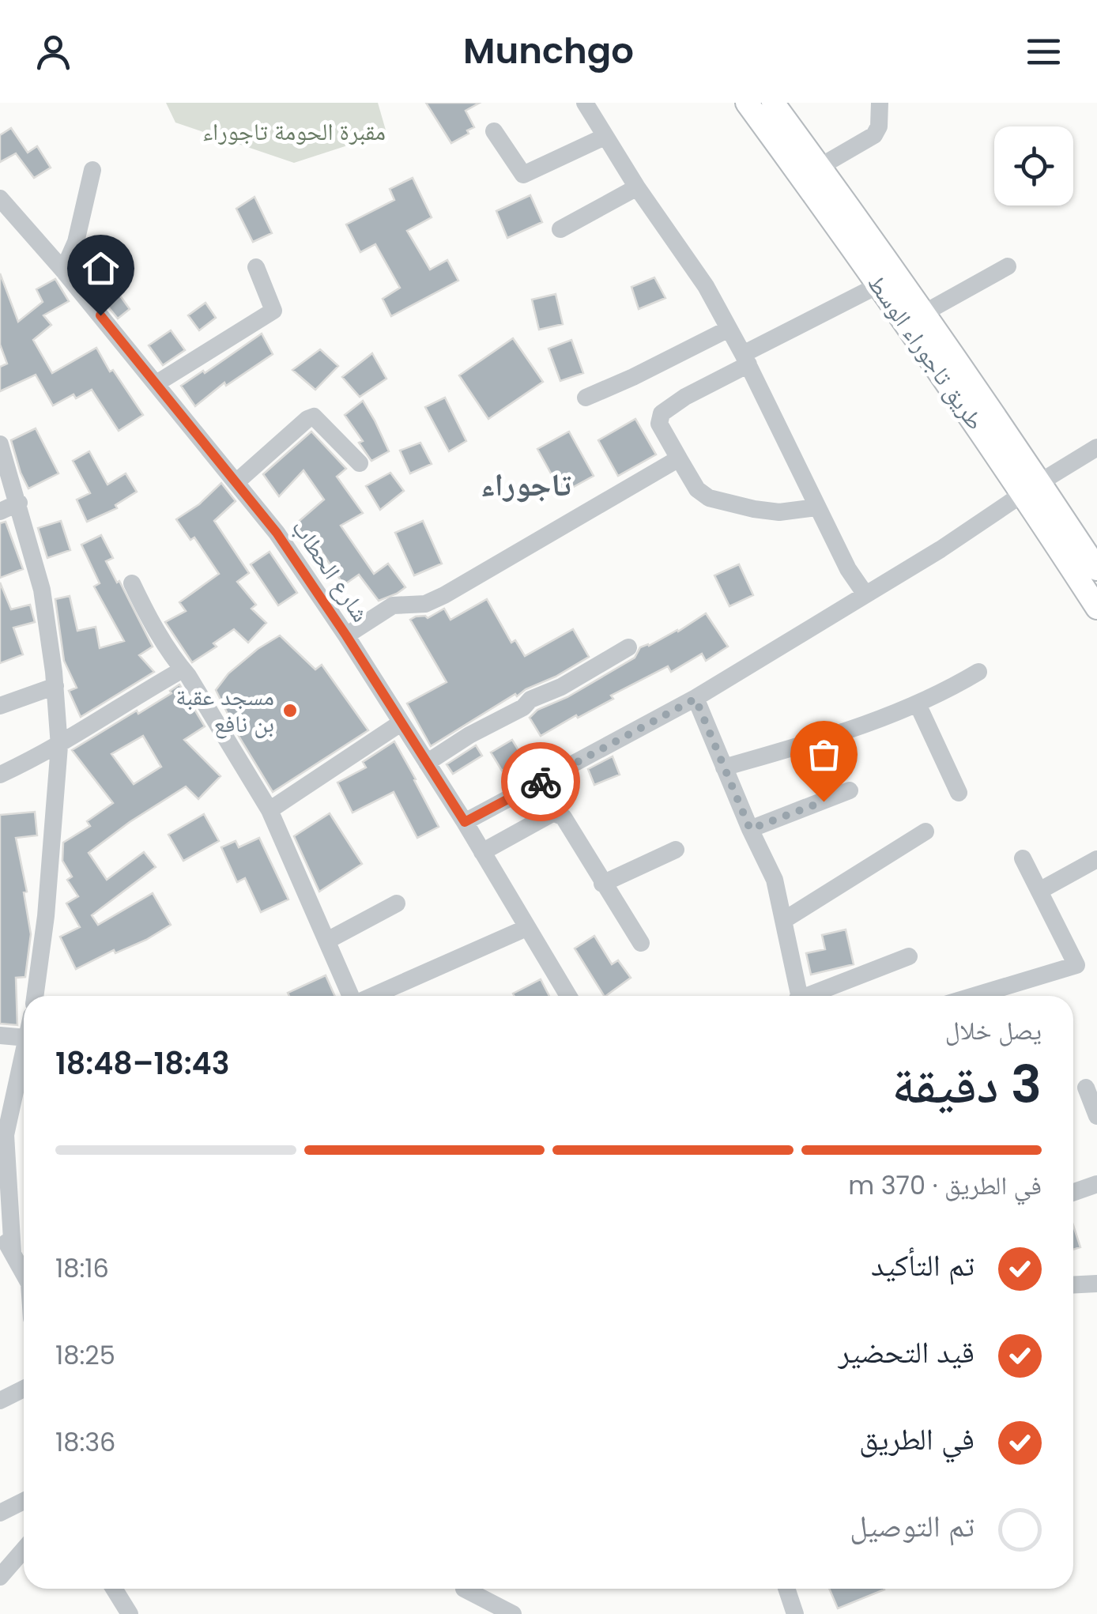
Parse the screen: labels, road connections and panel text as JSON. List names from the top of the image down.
{
  "streets": {
    "main road": ["طريق تاجوراء الوسط"],
    "street": ["شارع الحطاب"]
  },
  "districts": ["تاجوراء"],
  "parks": ["مقبرة الحومة تاجوراء"],
  "places": ["مسجد عقبة بن نافع"],
  "page": {
    "header": "Munchgo",
    "heading": ["3 دقيقة", "يصل خلال", "18:43–18:48"],
    "bar": "في الطريق · 370 m",
    "list": [
      ["تم التأكيد", "18:16"],
      ["قيد التحضير", "18:25"],
      ["في الطريق", "18:36"],
      "تم التوصيل"
    ]
  }
}
